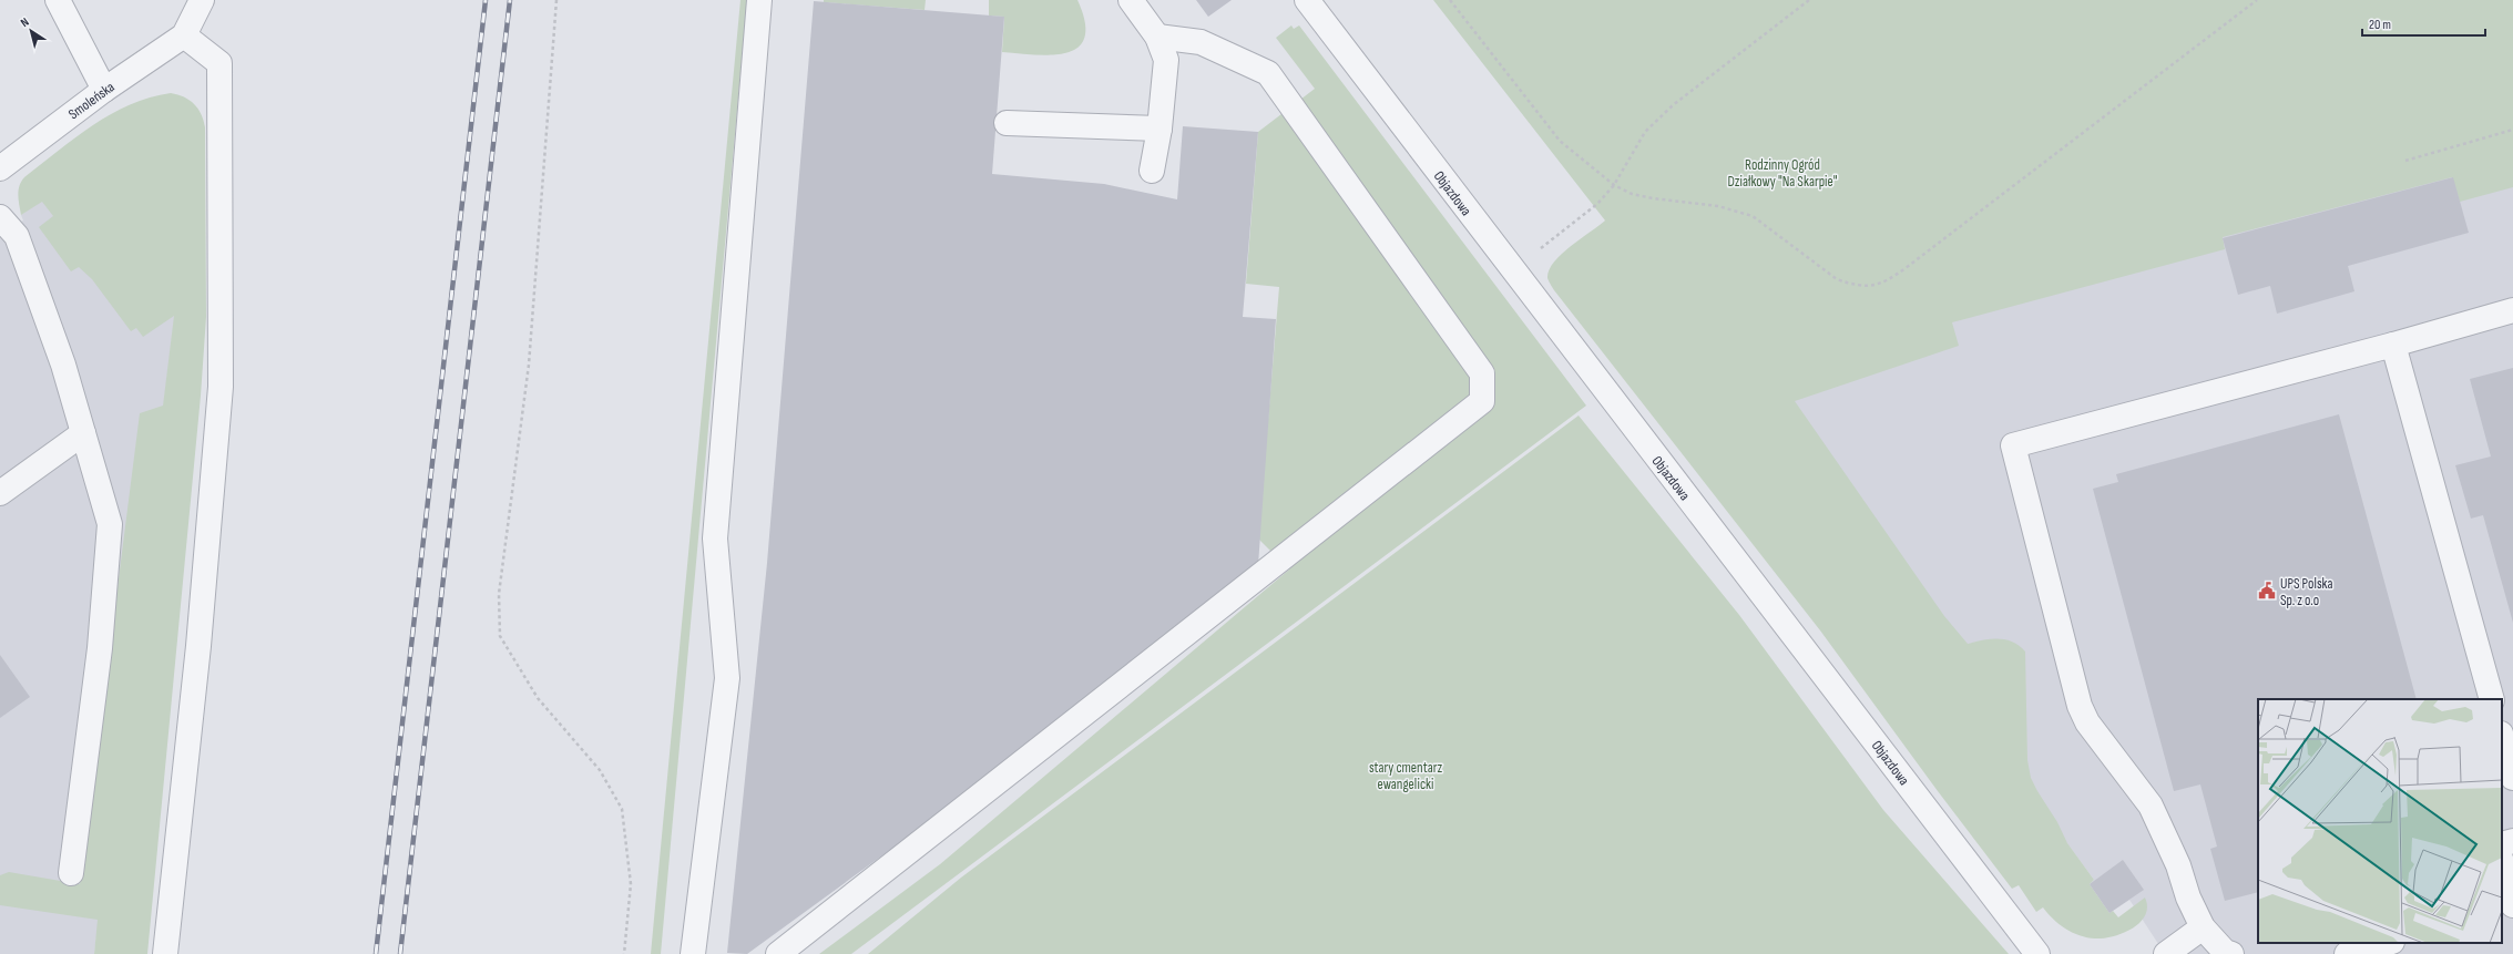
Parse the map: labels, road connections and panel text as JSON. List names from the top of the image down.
{
  "streets": {
    "street": ["Smoleńska", "Objazdowa"]
  },
  "parks": ["Rodzinny Ogród Działkowy \"Na Skarpie\"", "stary cmentarz ewangelicki"],
  "places": {
    "public building": ["UPS Polska Sp. z o.o"]
  },
  "scale_bar": "20 m",
  "north": "top left"
}
